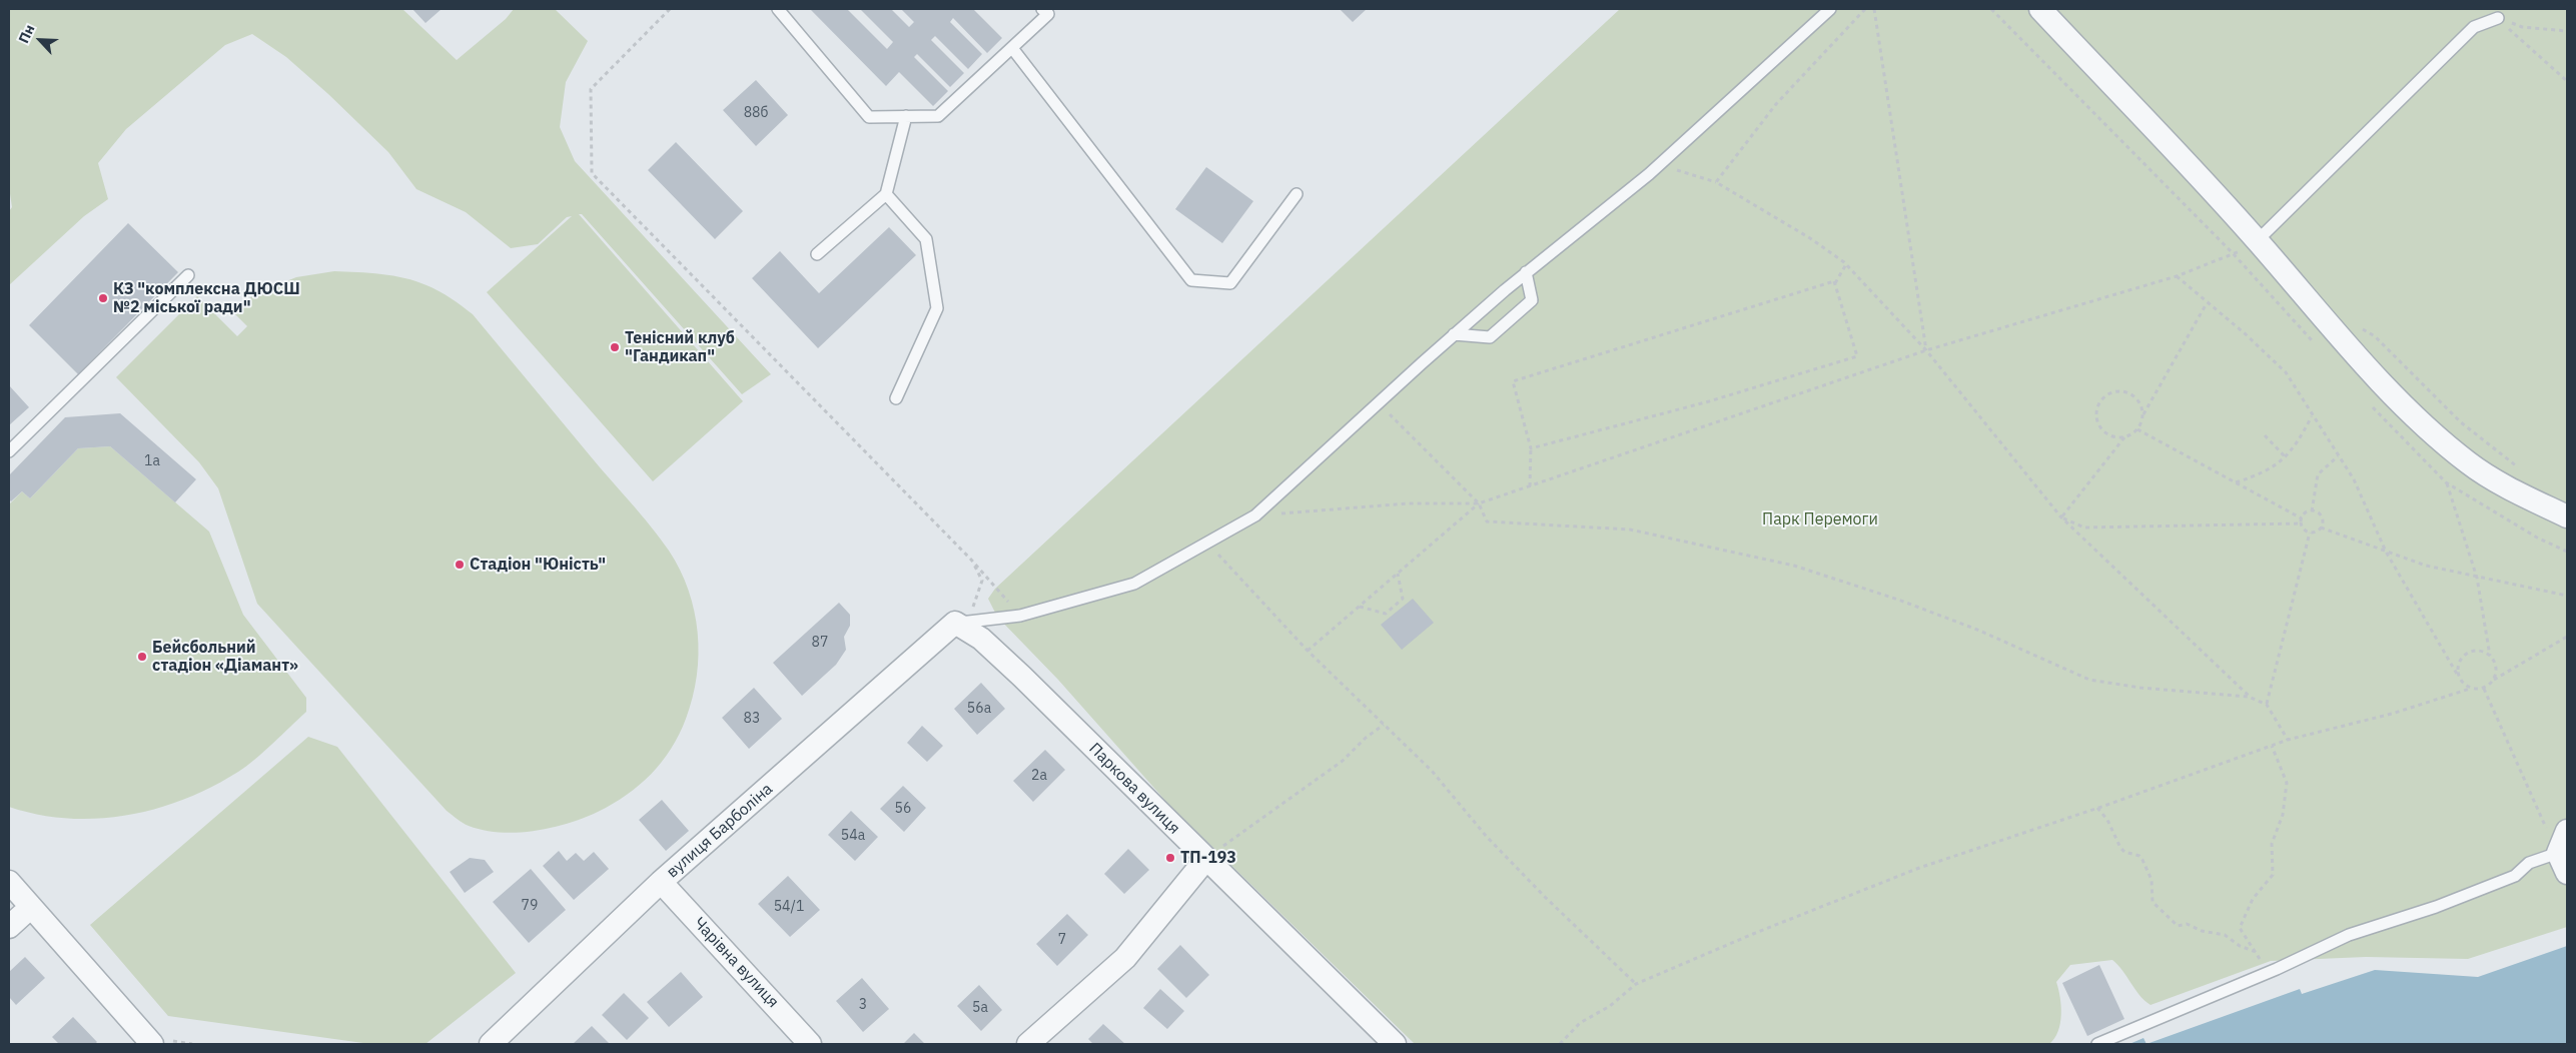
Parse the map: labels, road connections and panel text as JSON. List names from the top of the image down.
{
  "streets": {
    "street": ["Паркова вулиця", "вулиця Барболіна", "Чарівна вулиця"]
  },
  "crossings": [
    ["Паркова вулиця", "вулиця Барболіна"],
    ["вулиця Барболіна", "Чарівна вулиця"]
  ],
  "parks": ["Парк Перемоги"],
  "places": [
    "КЗ \"комплексна ДЮСШ №2 міської ради\"",
    "Тенісний клуб \"Гандикап\"",
    "Стадіон \"Юність\"",
    "Бейсбольний стадіон «Діамант»",
    "ТП-193"
  ],
  "house_numbers": [
    "88б",
    "1а",
    "87",
    "56а",
    "83",
    "2а",
    "56",
    "54а",
    "79",
    "54/1",
    "7",
    "3",
    "5а"
  ],
  "north": "top left"
}
